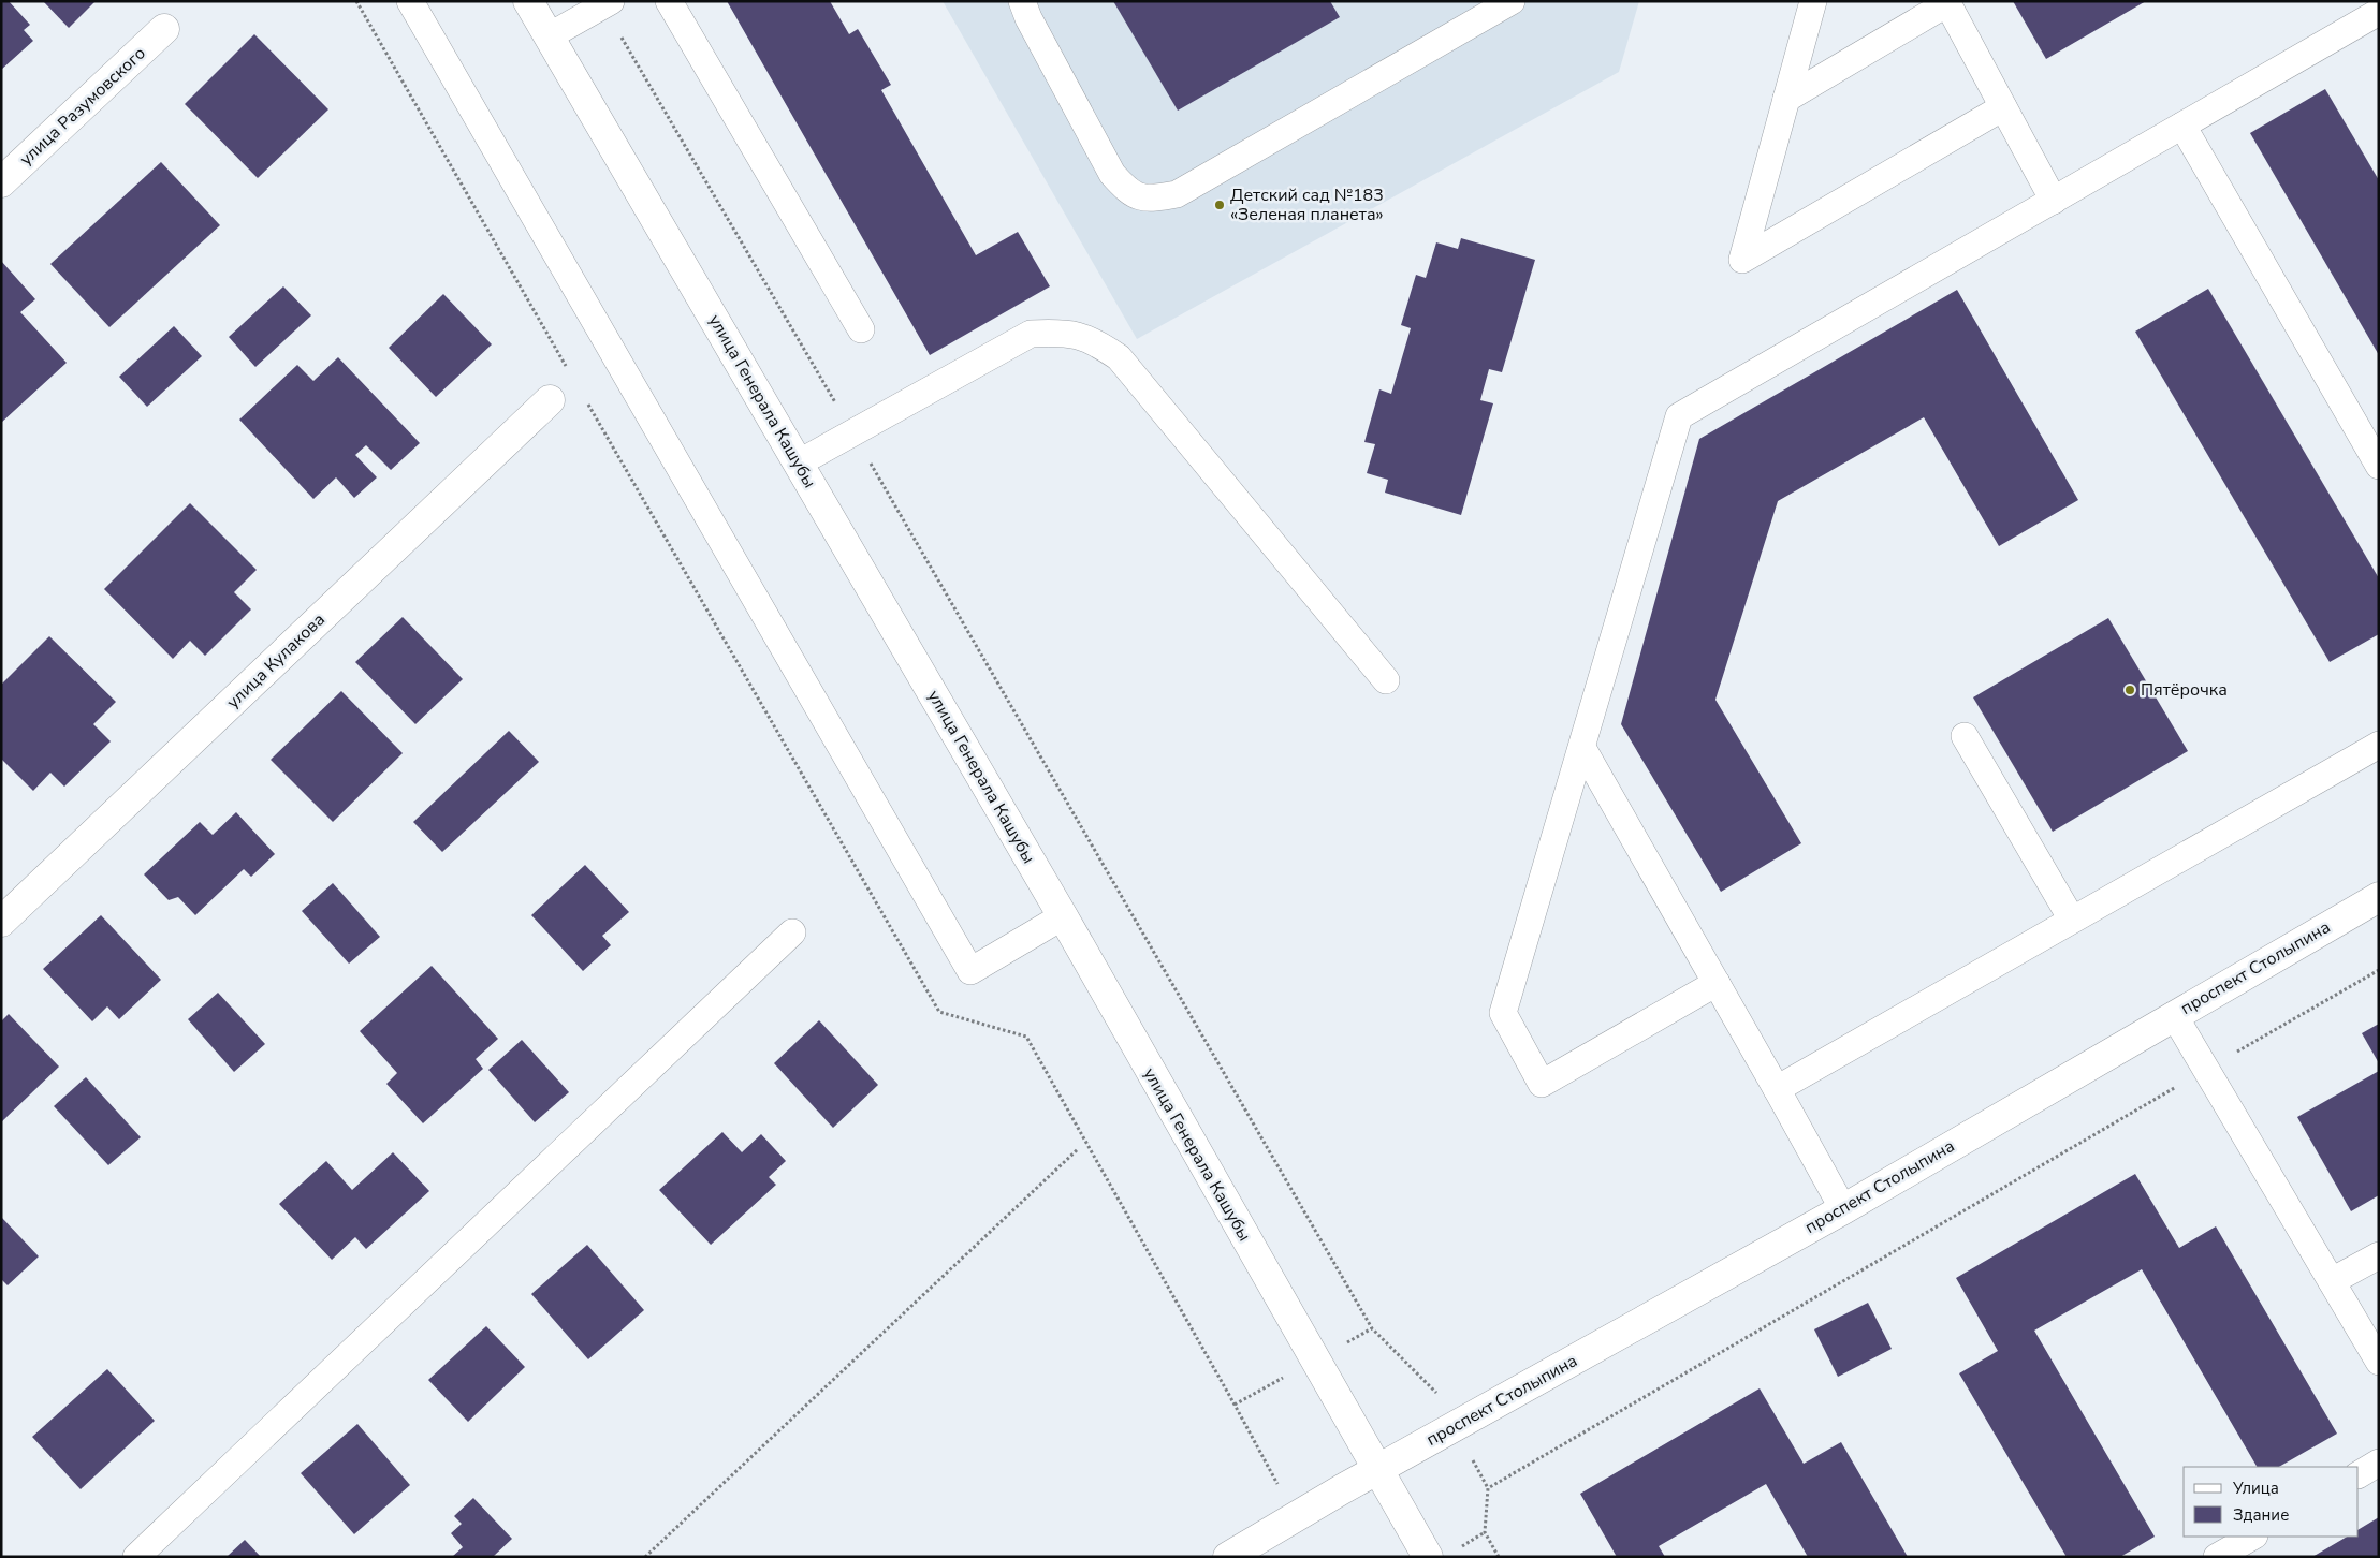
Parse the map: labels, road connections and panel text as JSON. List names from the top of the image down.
{
  "streets": {
    "street": [
      "улица Разумовского",
      "улица Генерала Кашубы",
      "улица Кулакова",
      "проспект Столыпина"
    ]
  },
  "crossings": [
    ["улица Генерала Кашубы", "проспект Столыпина"]
  ],
  "places": ["Детский сад №183 «Зеленая планета»", "Пятёрочка"],
  "legend": ["Улица", "Здание"]
}
